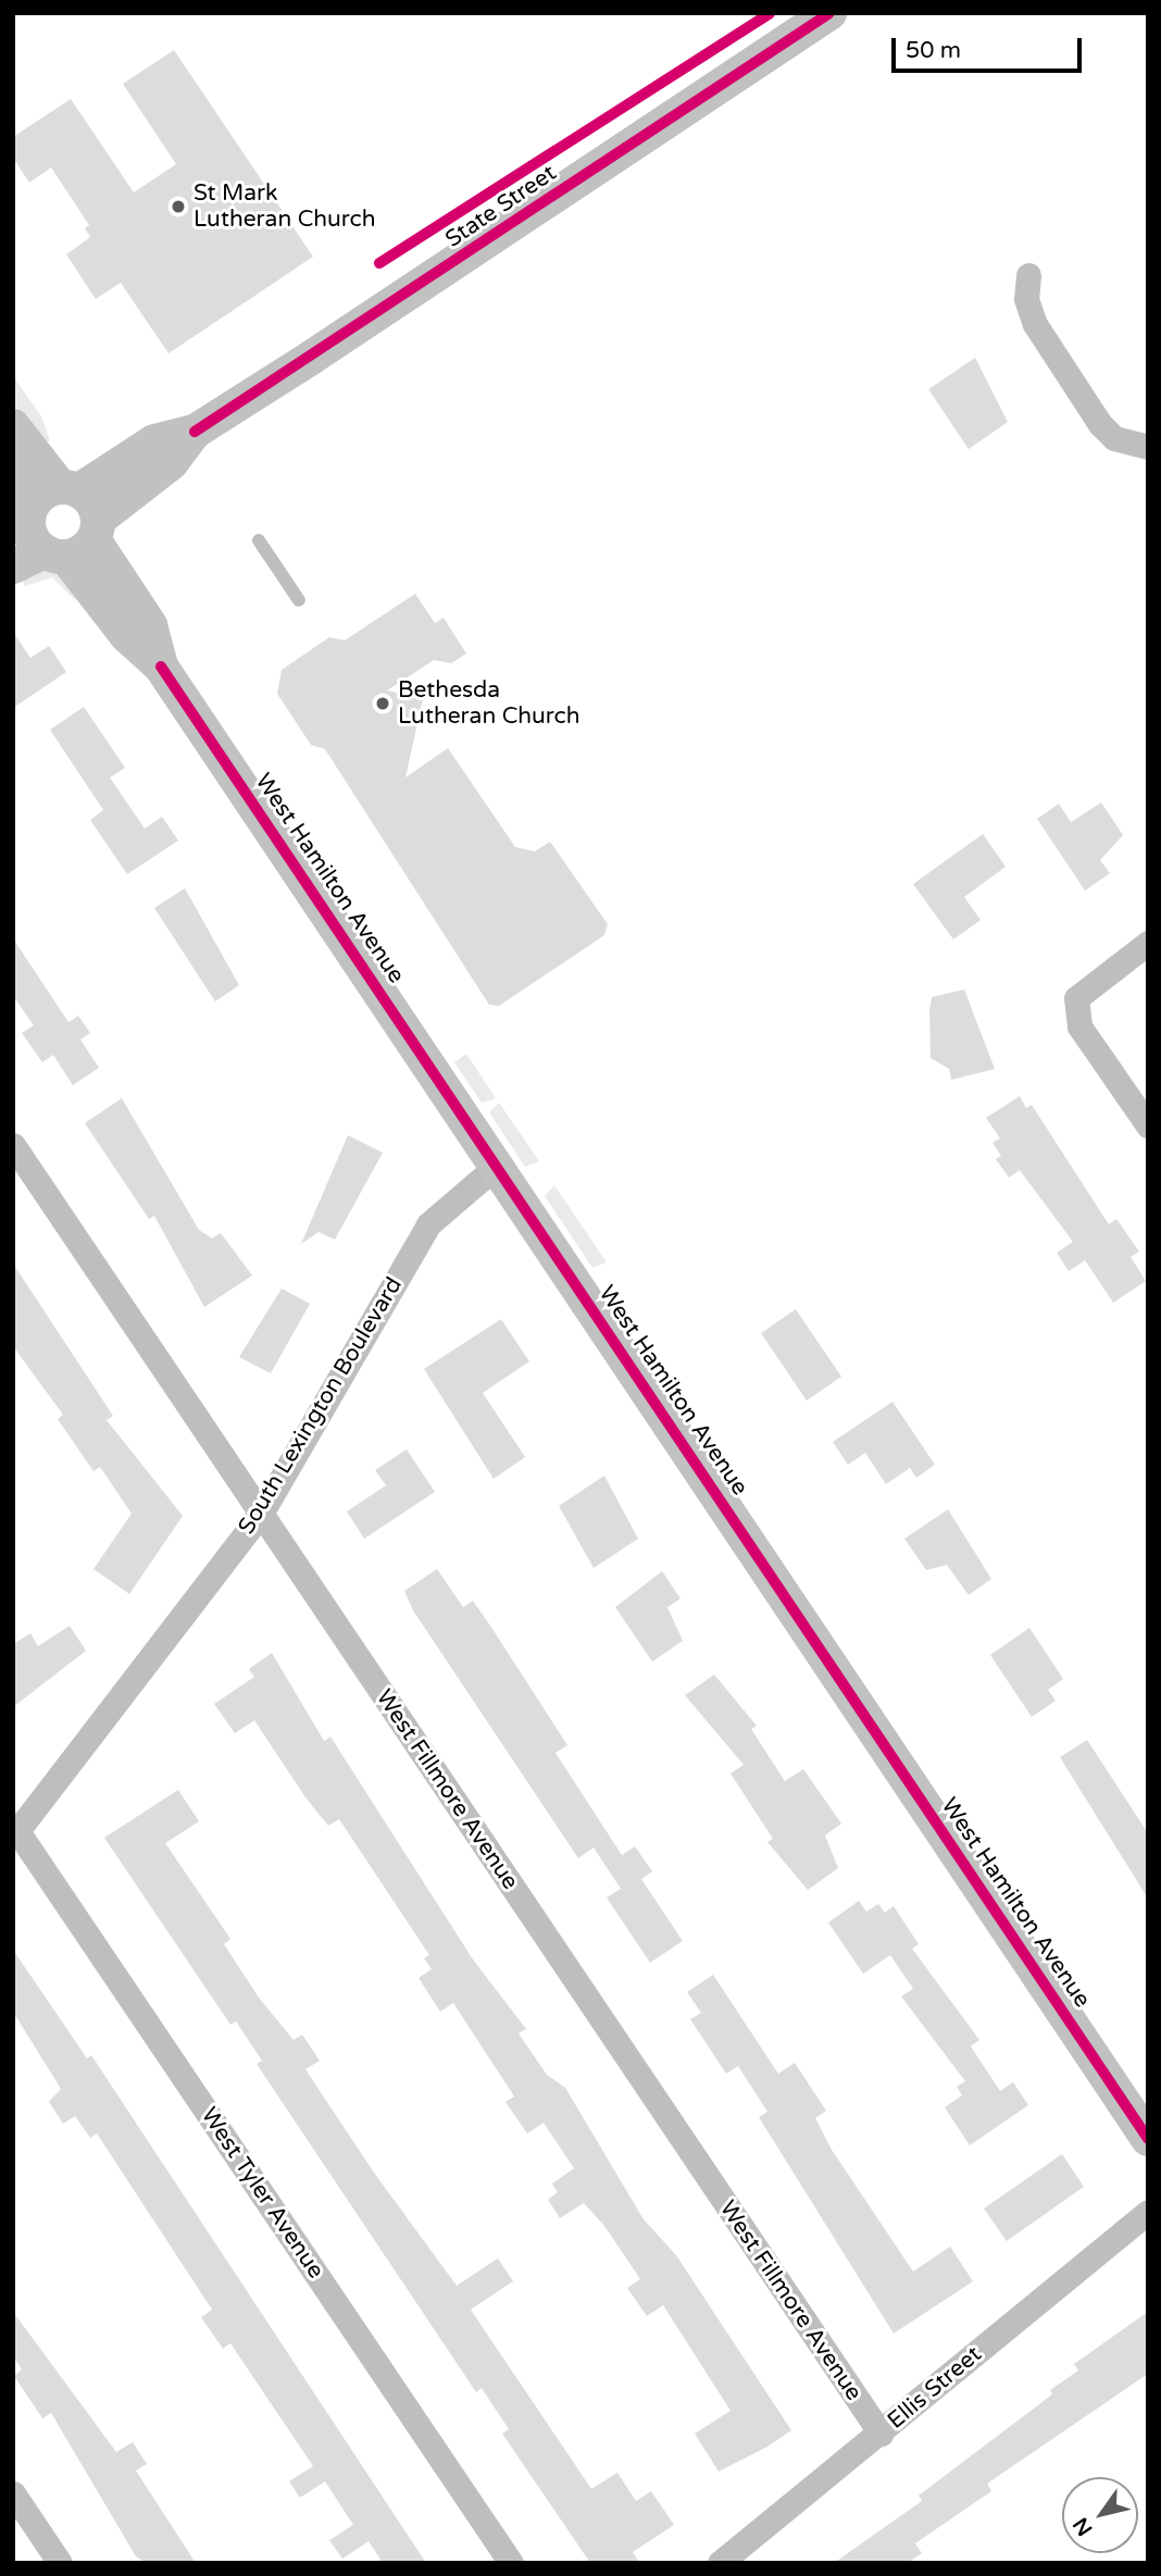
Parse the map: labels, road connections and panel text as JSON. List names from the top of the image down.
{
  "streets": {
    "street": [
      "State Street",
      "West Hamilton Avenue",
      "South Lexington Boulevard",
      "West Fillmore Avenue",
      "West Tyler Avenue",
      "Ellis Street"
    ]
  },
  "crossings": [
    ["State Street", "West Hamilton Avenue"],
    ["West Hamilton Avenue", "South Lexington Boulevard"],
    ["South Lexington Boulevard", "West Fillmore Avenue"],
    ["South Lexington Boulevard", "West Tyler Avenue"],
    ["West Fillmore Avenue", "Ellis Street"]
  ],
  "places": ["St Mark Lutheran Church", "Bethesda Lutheran Church"],
  "scale_bar": "50 m",
  "north": "bottom left"
}
